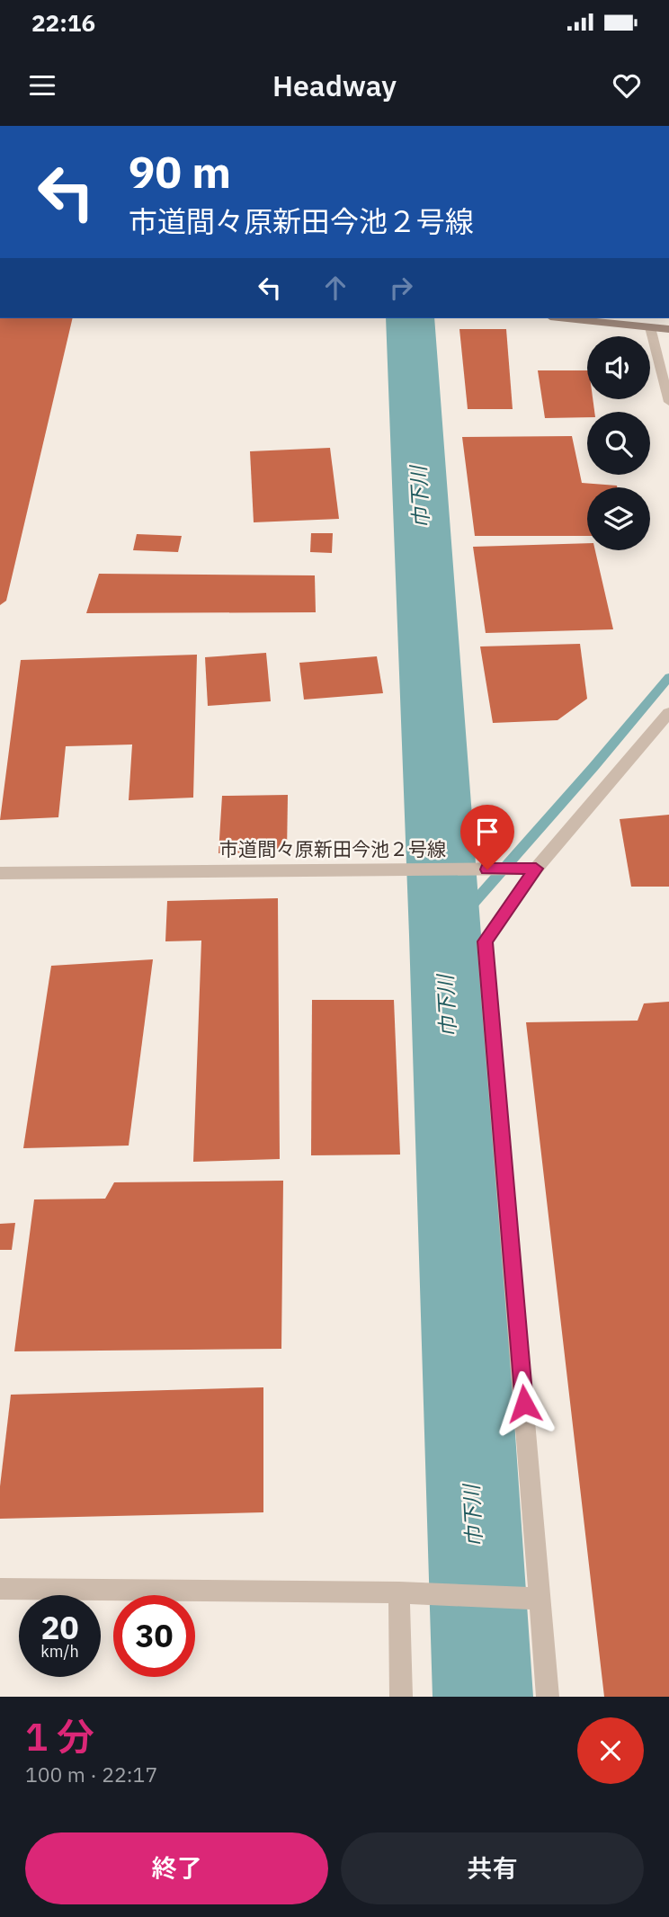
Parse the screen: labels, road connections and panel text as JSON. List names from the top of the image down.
{
  "streets": {
    "street": ["市道間々原新田今池２号線"]
  },
  "water": ["巾下川"],
  "page": {
    "status": "22:16",
    "header": "Headway",
    "turn": ["90 m", "市道間々原新田今池２号線"],
    "speed": "20 km/h",
    "limit": "30",
    "heading": ["1 分", "100 m · 22:17"],
    "buttons": ["終了", "共有"]
  }
}
